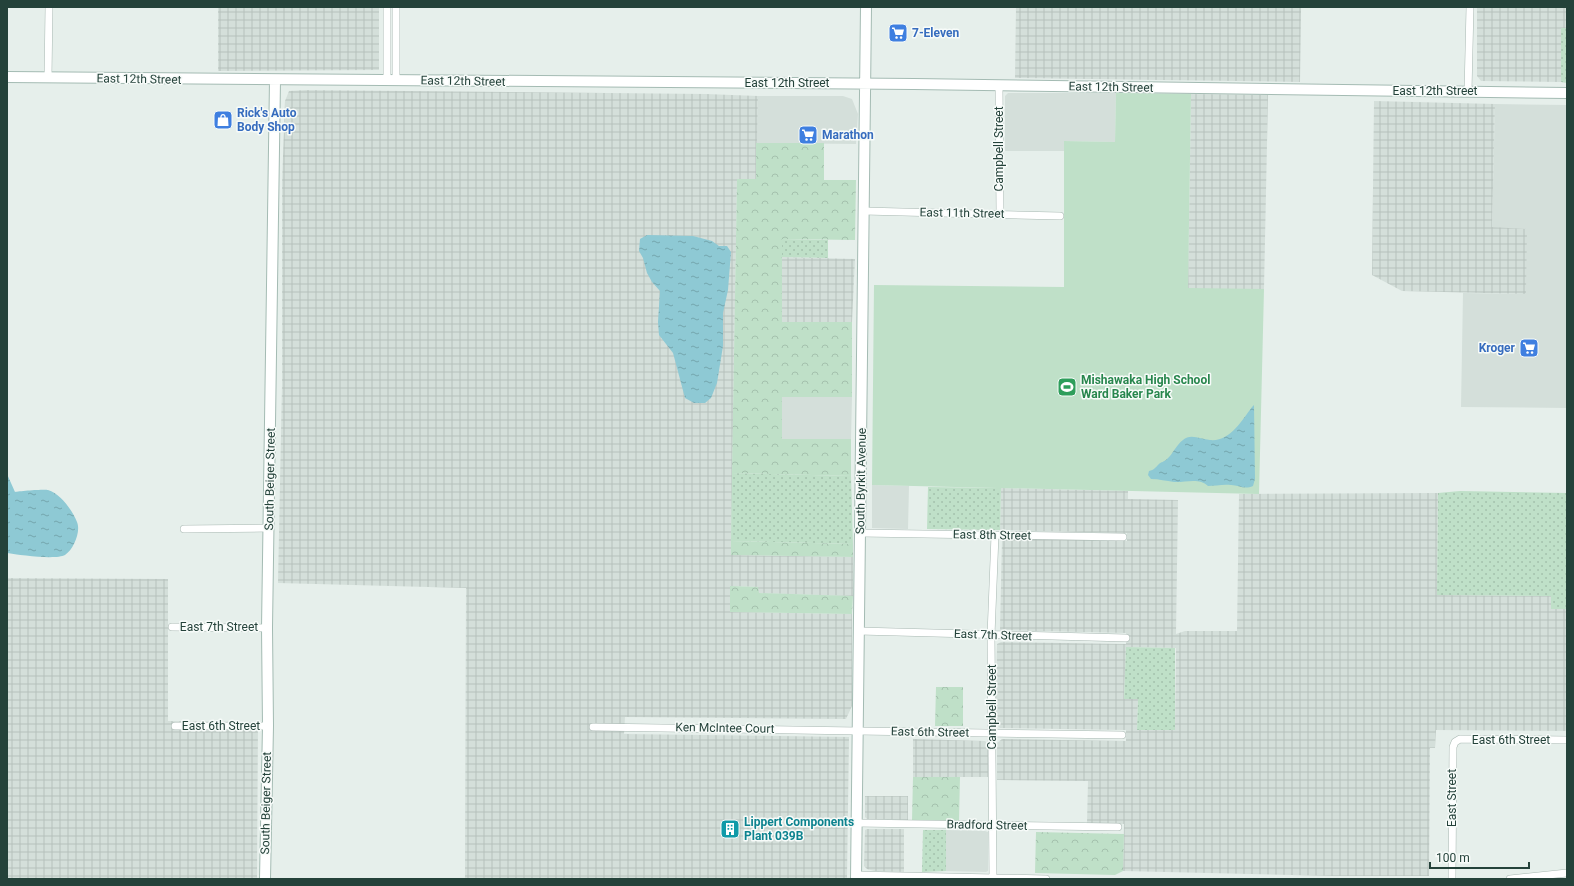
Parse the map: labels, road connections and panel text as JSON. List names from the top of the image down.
{
  "streets": {
    "street": [
      "East 12th Street",
      "Campbell Street",
      "East 11th Street",
      "South Beiger Street",
      "South Byrkit Avenue",
      "East 8th Street",
      "East 7th Street",
      "East 6th Street",
      "Ken McIntee Court",
      "East Street",
      "Bradford Street"
    ]
  },
  "crossings": [
    ["East 12th Street", "Campbell Street"],
    ["East 12th Street", "South Beiger Street"],
    ["East 12th Street", "South Byrkit Avenue"],
    ["Campbell Street", "East 11th Street"],
    ["Campbell Street", "East 8th Street"],
    ["Campbell Street", "East 7th Street"],
    ["Campbell Street", "East 6th Street"],
    ["Campbell Street", "Bradford Street"],
    ["East 11th Street", "South Byrkit Avenue"],
    ["South Beiger Street", "East 7th Street"],
    ["South Beiger Street", "East 6th Street"],
    ["South Byrkit Avenue", "East 8th Street"],
    ["South Byrkit Avenue", "East 7th Street"],
    ["South Byrkit Avenue", "East 6th Street"],
    ["South Byrkit Avenue", "Ken McIntee Court"],
    ["South Byrkit Avenue", "Bradford Street"],
    ["East 6th Street", "Ken McIntee Court"],
    ["East 6th Street", "East Street"]
  ],
  "places": {
    "supermarket": ["7-Eleven", "Marathon", "Kroger"],
    "shop": ["Rick's Auto Body Shop"],
    "sports": ["Mishawaka High School Ward Baker Park"],
    "building": ["Lippert Components Plant 039B"]
  },
  "scale_bar": "100 m"
}
